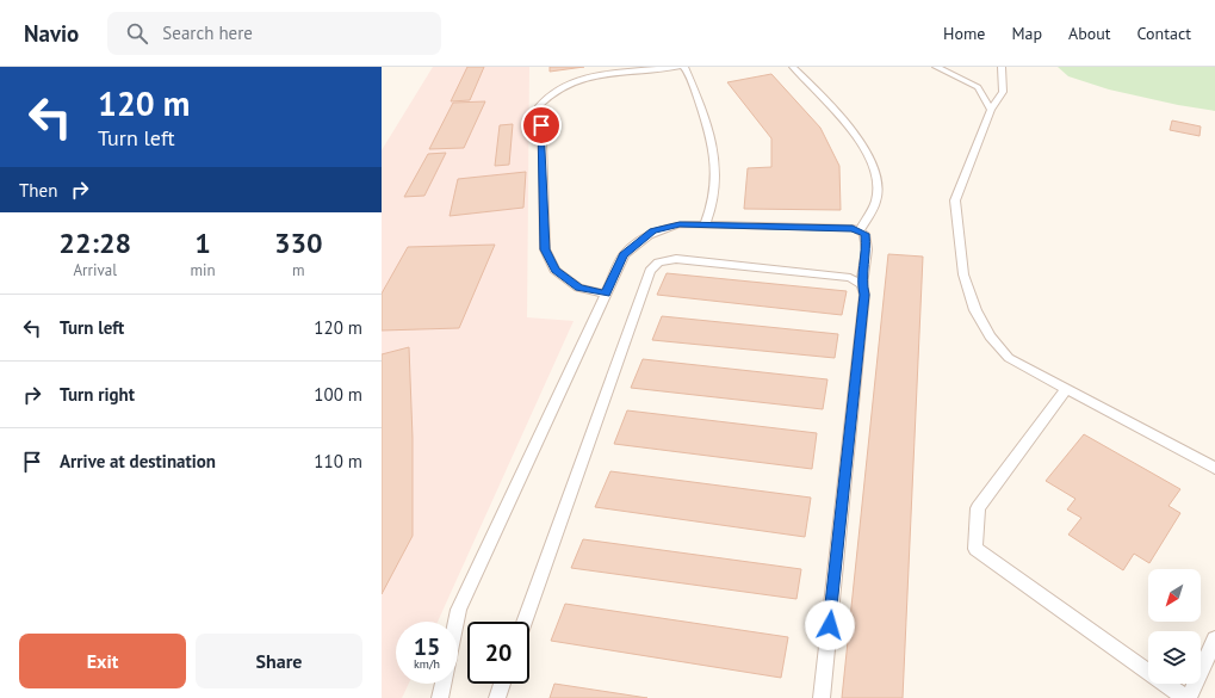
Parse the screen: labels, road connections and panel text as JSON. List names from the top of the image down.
{
  "north": "bottom left",
  "page": {
    "header": "Navio",
    "search": "Search here",
    "nav": [
      "Home",
      "Map",
      "About",
      "Contact"
    ],
    "turn": ["120 m", "Turn left"],
    "then": "Then",
    "eta": [
      "22:28",
      "Arrival",
      "1",
      "min",
      "330",
      "m"
    ],
    "list": [
      {
        "name": "Turn left",
        "value": "120 m"
      },
      {
        "name": "Turn right",
        "value": "100 m"
      },
      {
        "name": "Arrive at destination",
        "value": "110 m"
      }
    ],
    "speed": "15 km/h",
    "limit": "20",
    "buttons": ["Exit", "Share"]
  }
}
